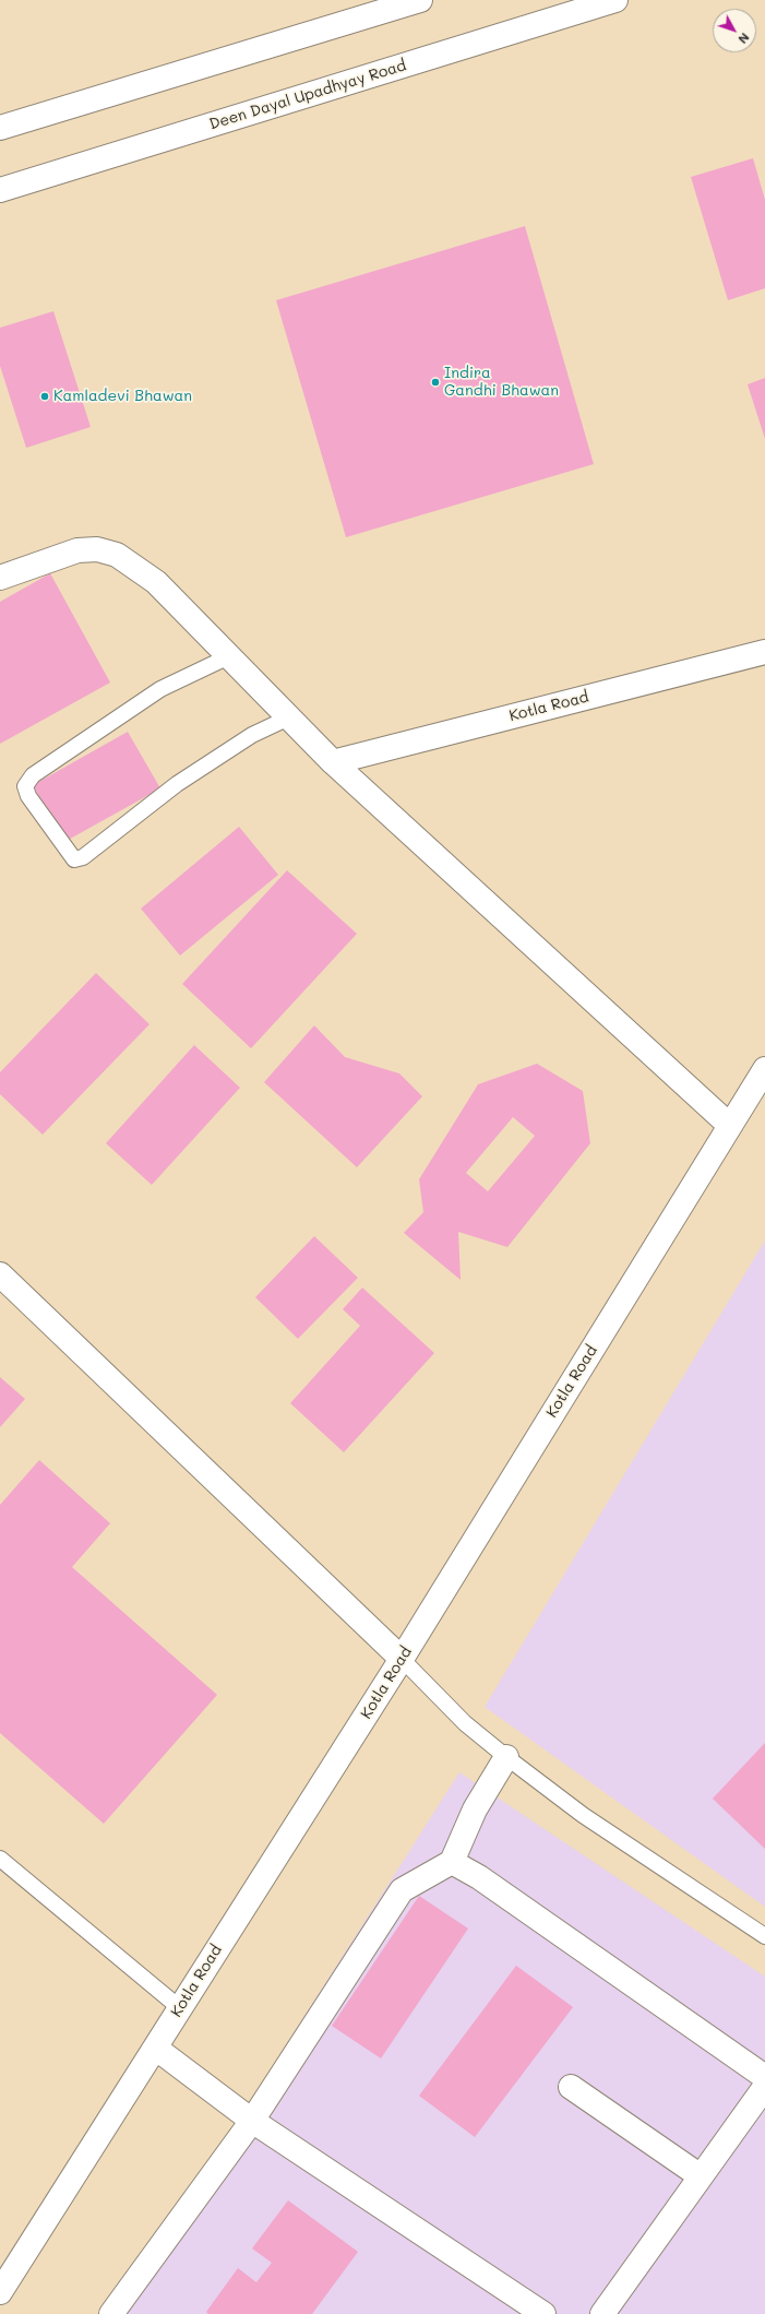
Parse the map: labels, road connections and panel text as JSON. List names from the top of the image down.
{
  "streets": {
    "street": ["Deen Dayal Upadhyay Road", "Kotla Road"]
  },
  "places": ["Indira Gandhi Bhawan", "Kamladevi Bhawan"],
  "north": "bottom right"
}
